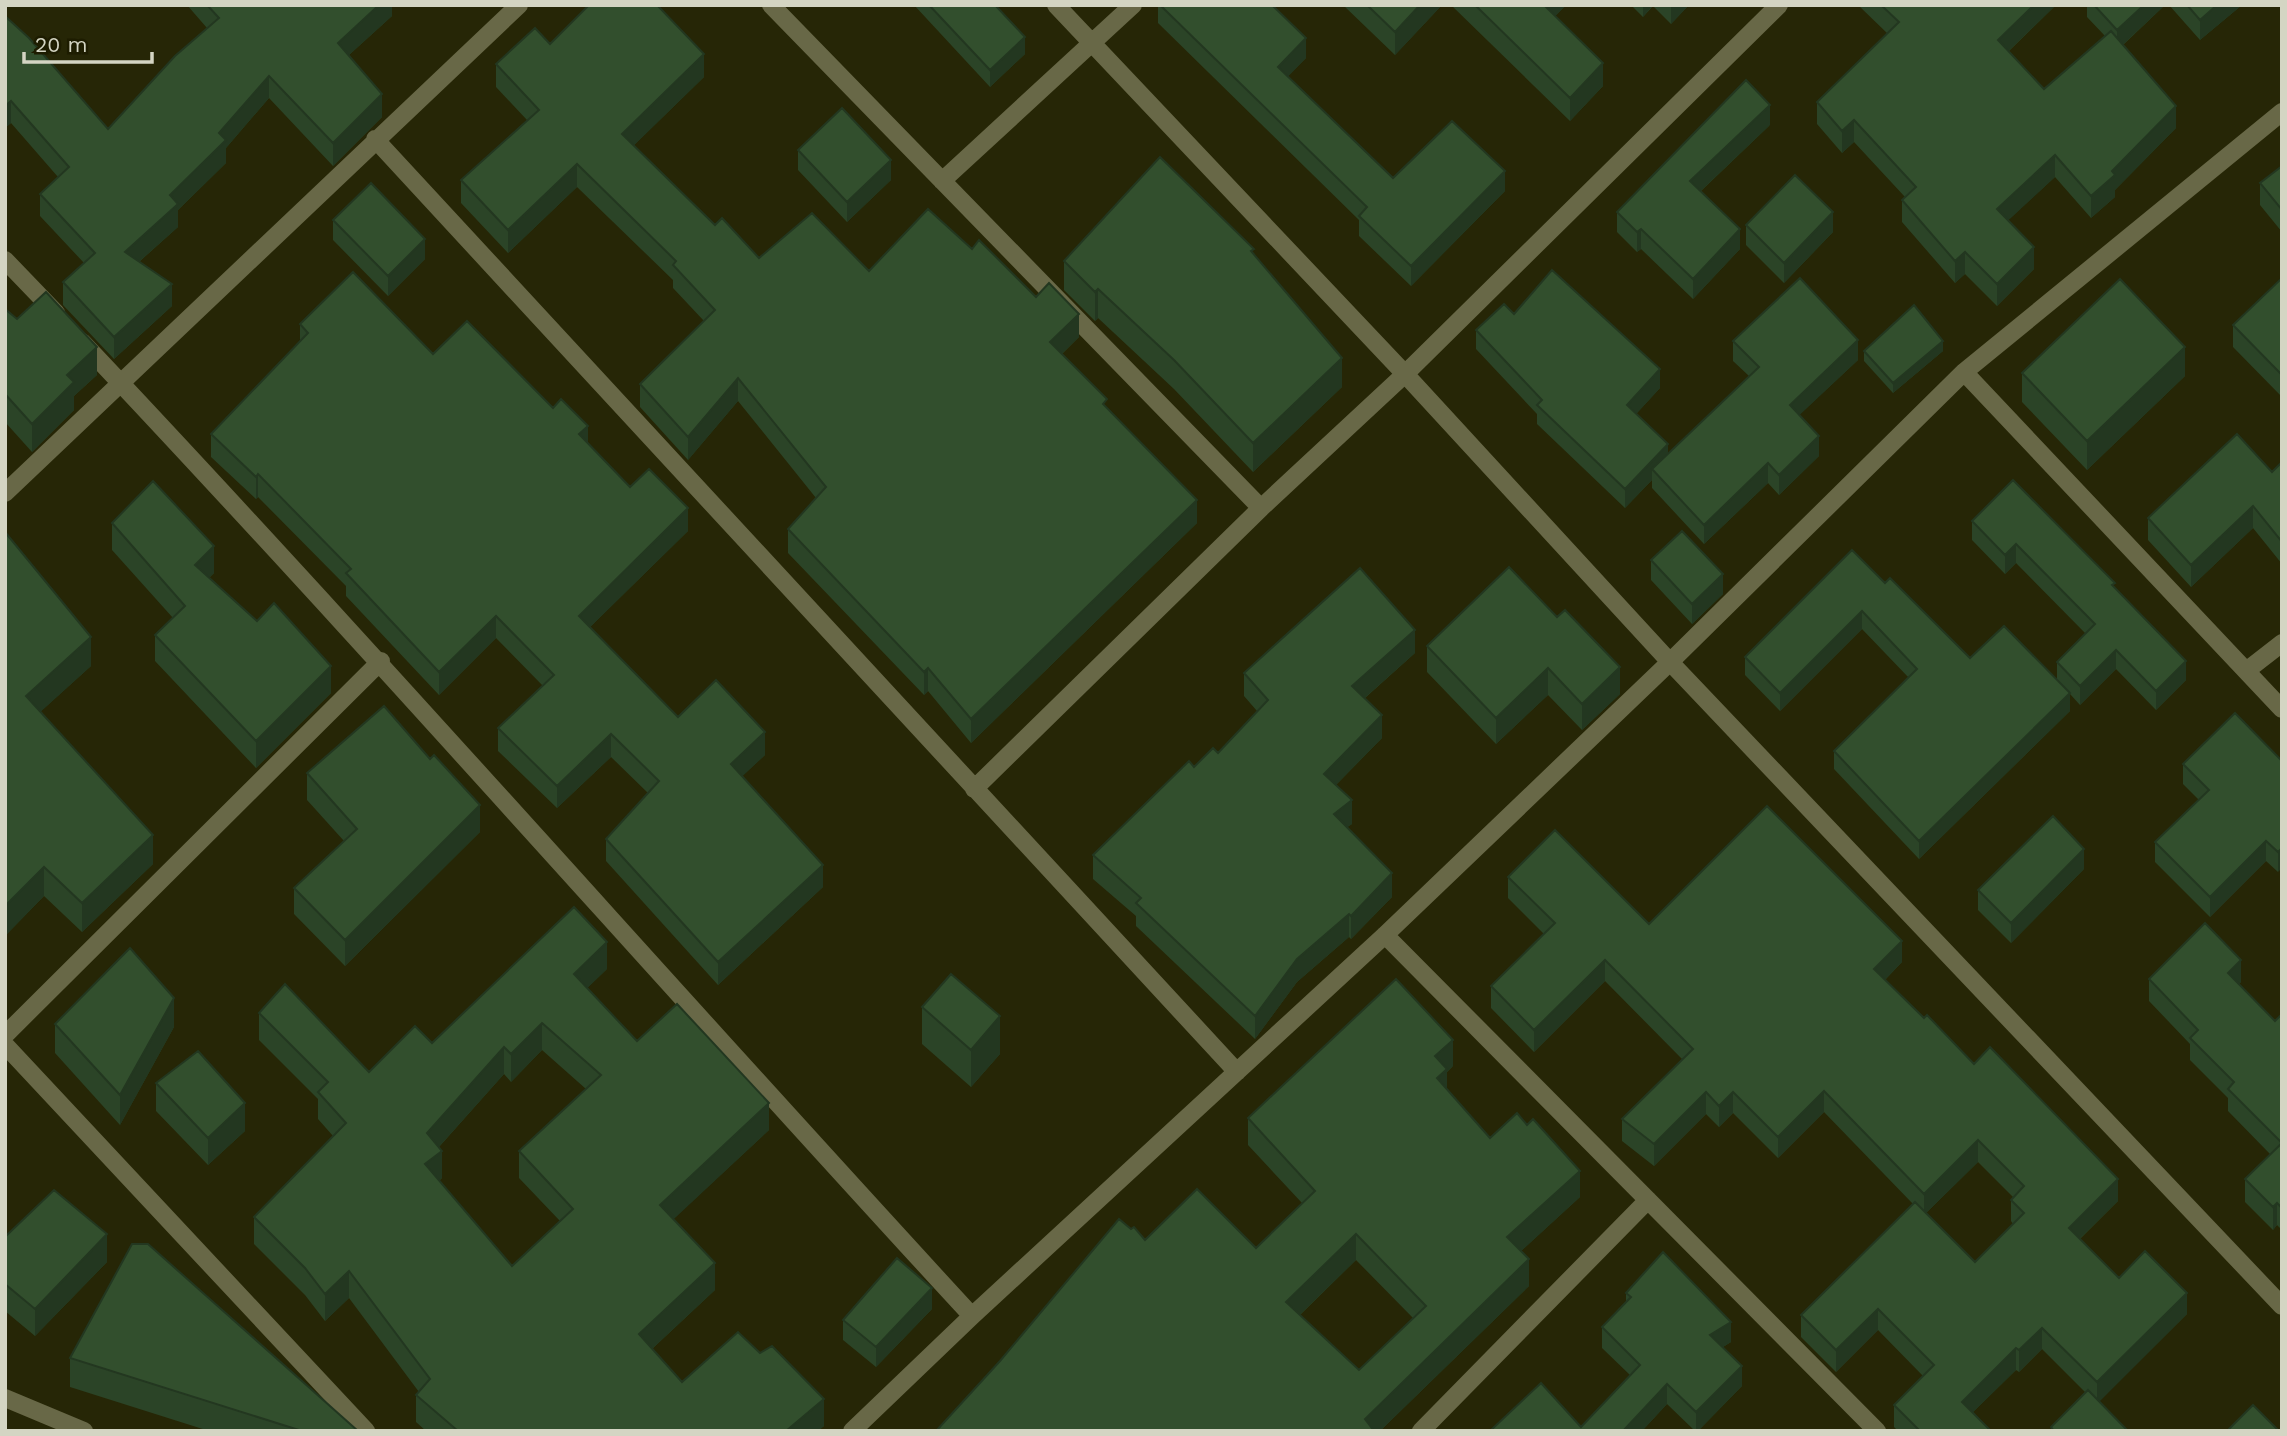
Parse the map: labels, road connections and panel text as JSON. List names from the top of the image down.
{
  "scale_bar": "20 m"
}
